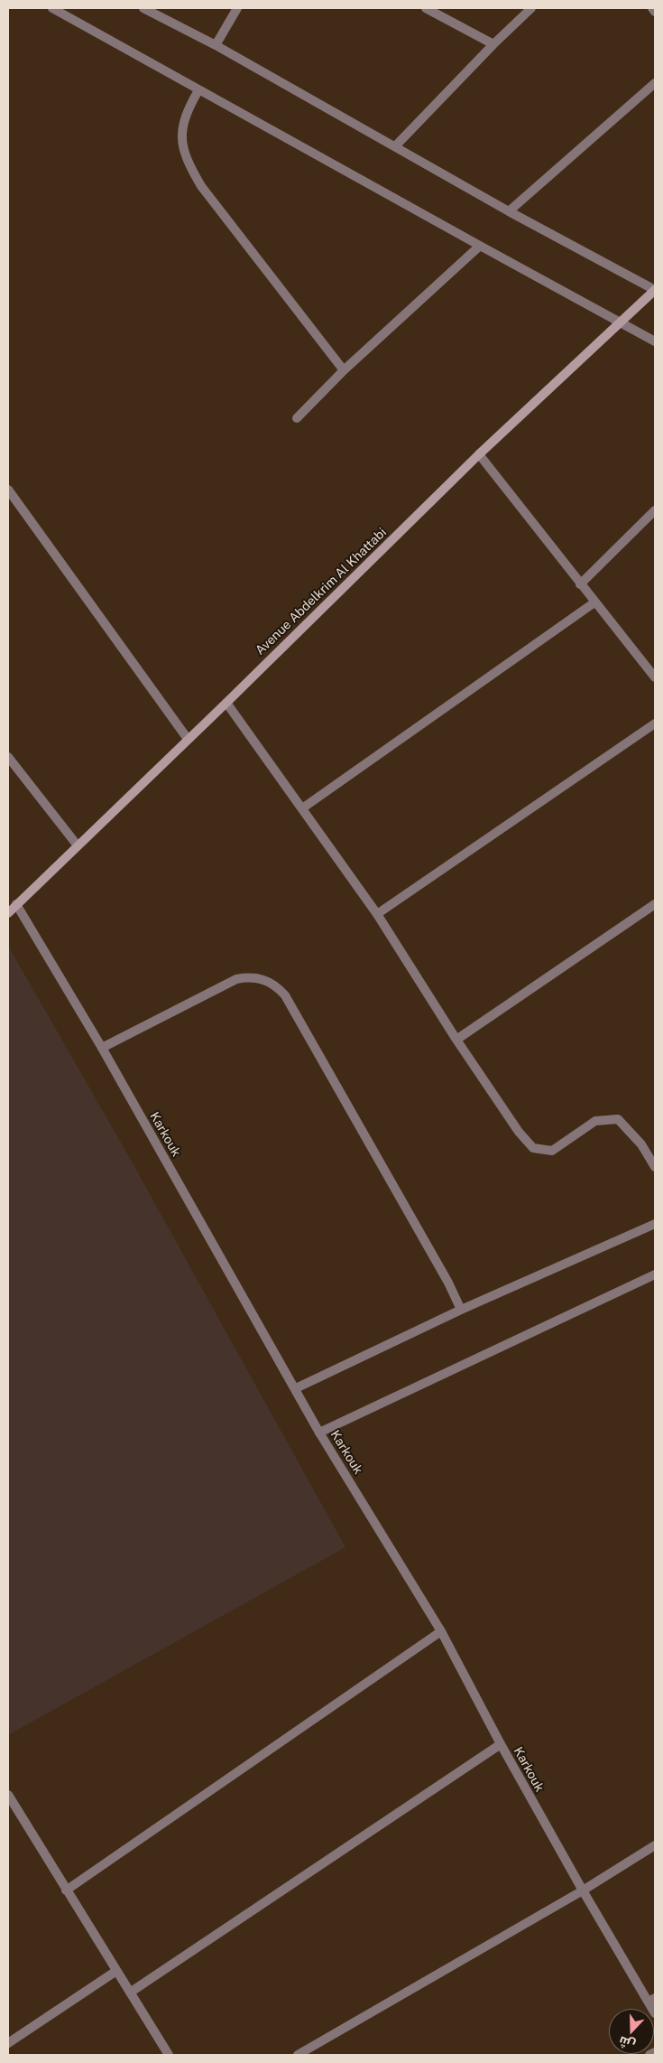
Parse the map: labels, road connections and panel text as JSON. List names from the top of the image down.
{
  "streets": {
    "main road": ["Avenue Abdelkrim Al Khattabi"],
    "street": ["Karkouk"]
  },
  "crossings": [
    ["Avenue Abdelkrim Al Khattabi", "Karkouk"]
  ],
  "north": "bottom"
}
